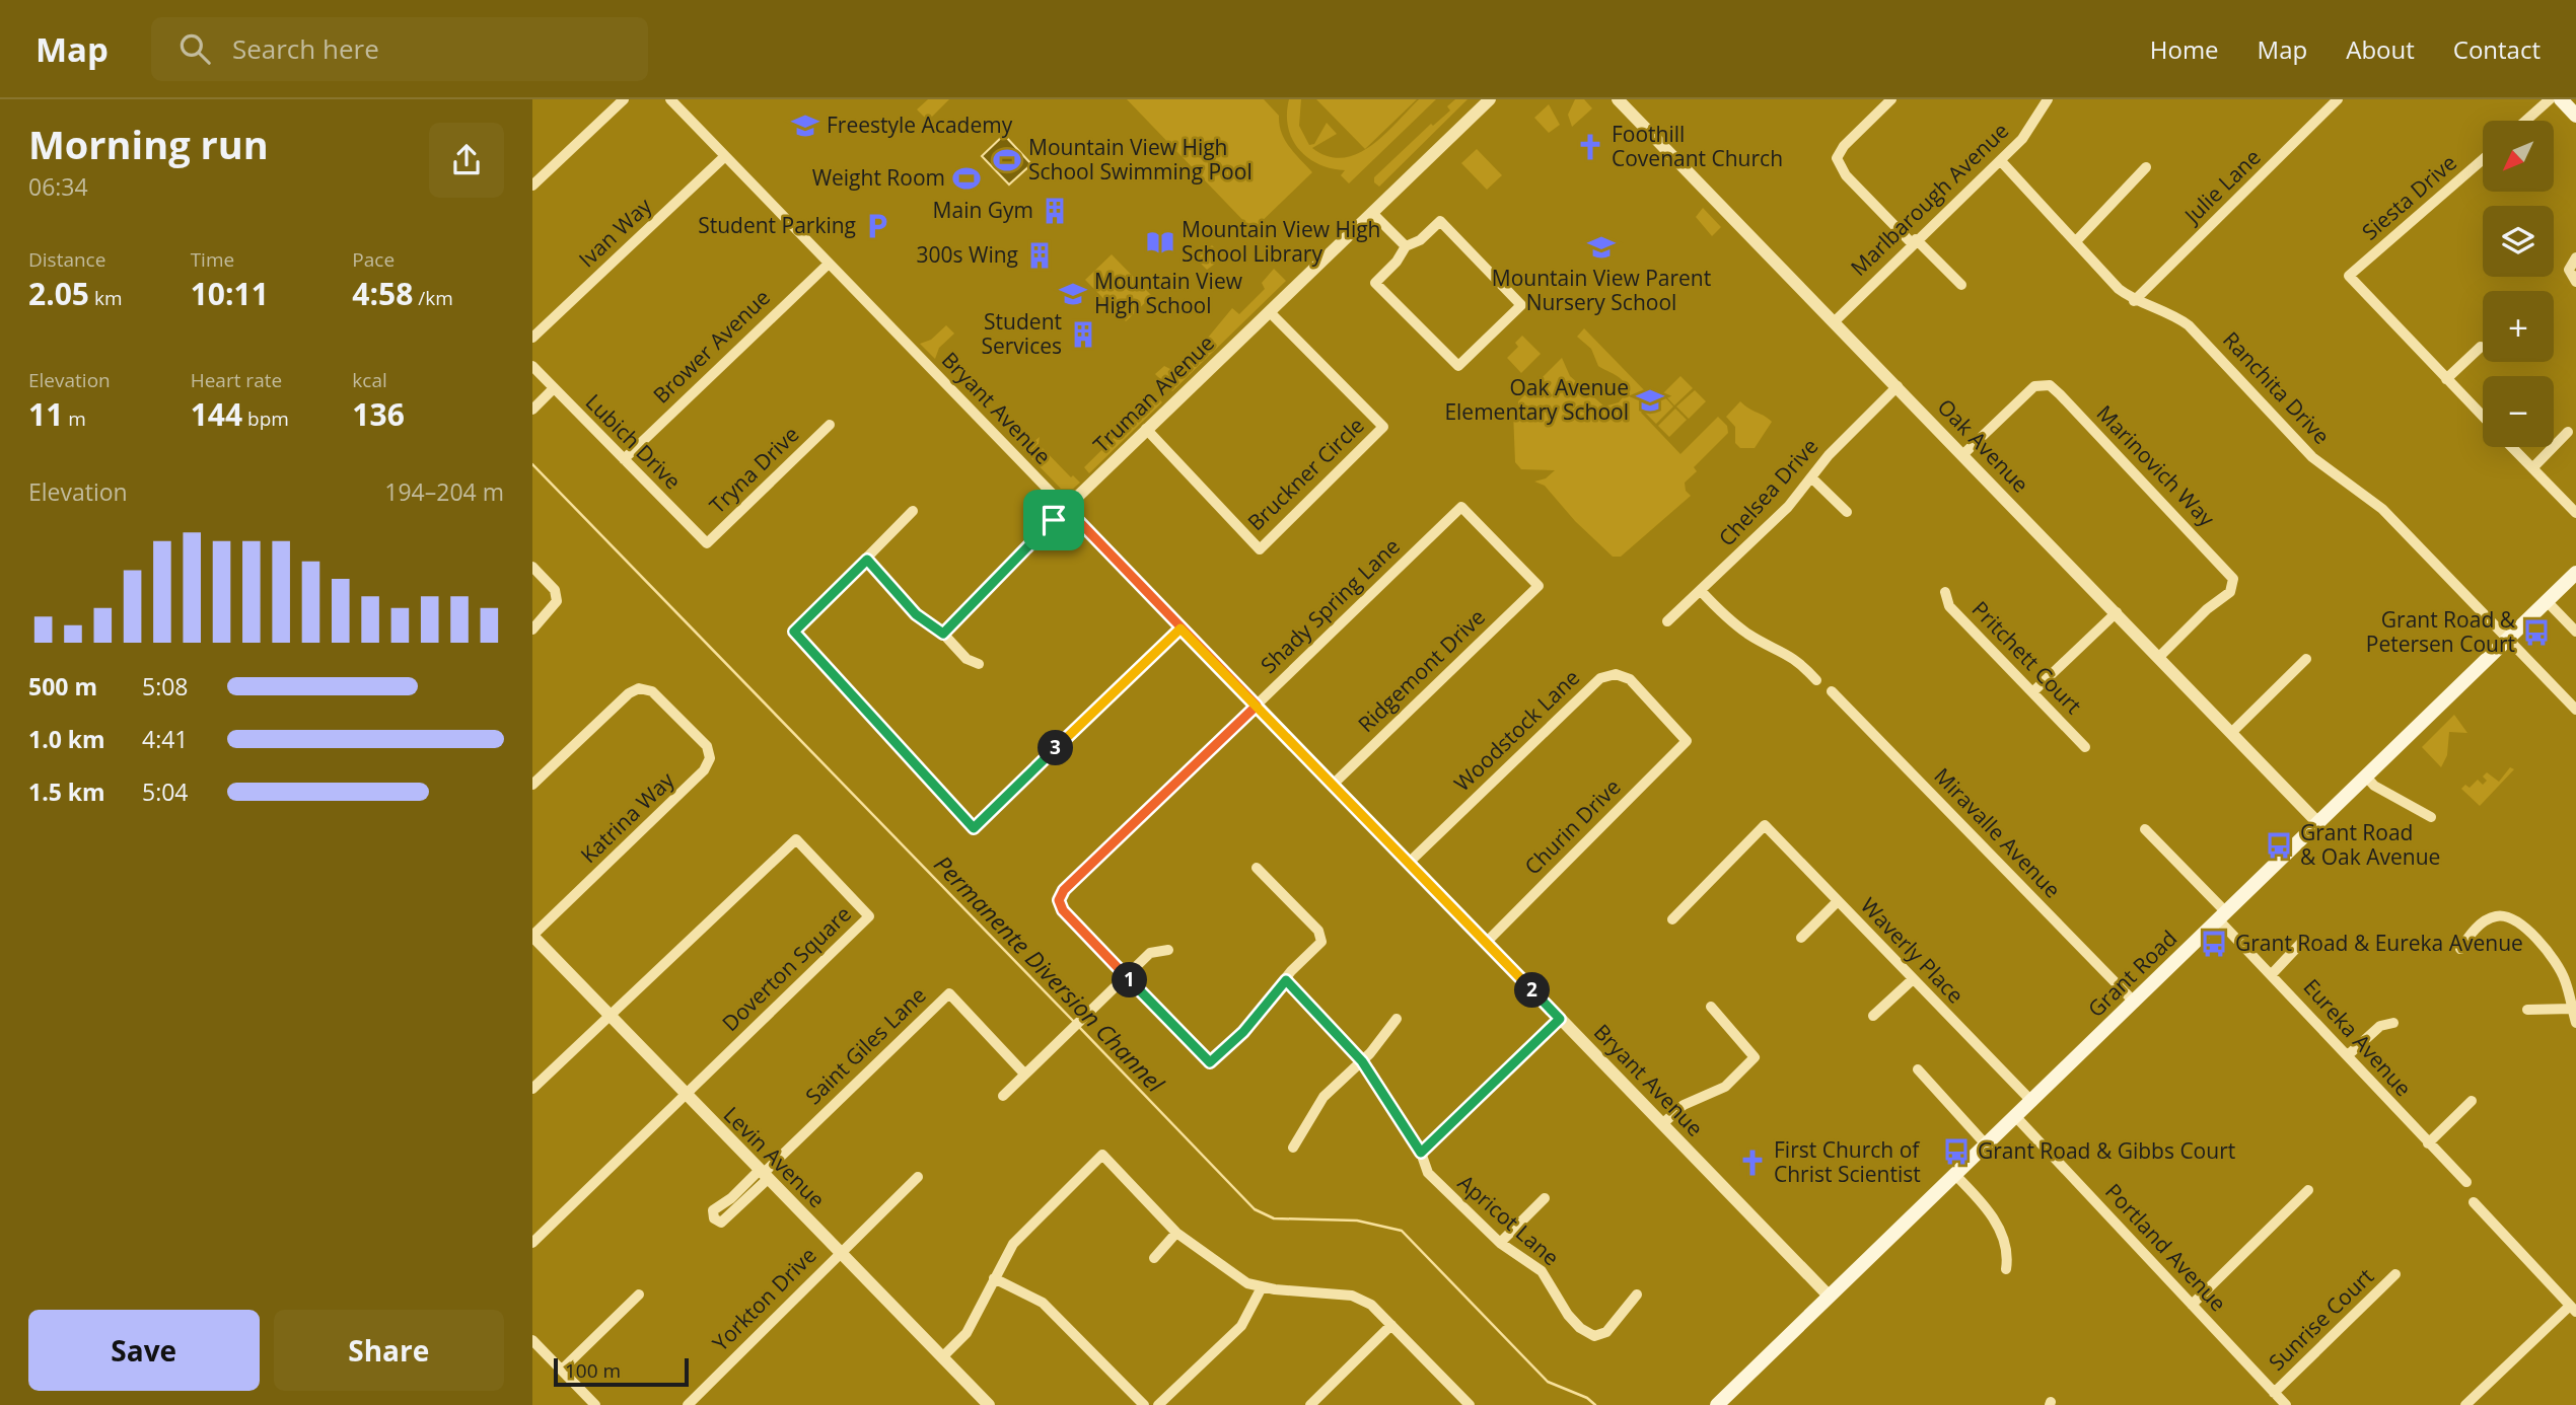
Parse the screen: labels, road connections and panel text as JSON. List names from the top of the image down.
{
  "streets": {
    "main road": ["Grant Road"],
    "street": [
      "Julie Lane",
      "Siesta Drive",
      "Marlbarough Avenue",
      "Ivan Way",
      "Brower Avenue",
      "Ranchita Drive",
      "Truman Avenue",
      "Bryant Avenue",
      "Lubich Drive",
      "Oak Avenue",
      "Marinovich Way",
      "Tryna Drive",
      "Bruckner Circle",
      "Chelsea Drive",
      "Shady Spring Lane",
      "Pritchett Court",
      "Ridgemont Drive",
      "Woodstock Lane",
      "Katrina Way",
      "Churin Drive",
      "Miravalle Avenue",
      "Waverly Place",
      "Doverton Square",
      "Eureka Avenue",
      "Saint Giles Lane",
      "Levin Avenue",
      "Apricot Lane",
      "Portland Avenue",
      "Yorkton Drive",
      "Sunrise Court"
    ]
  },
  "crossings": [
    ["Julie Lane", "Ranchita Drive"],
    ["Marlbarough Avenue", "Ranchita Drive"],
    ["Marlbarough Avenue", "Oak Avenue"],
    ["Ivan Way", "Bryant Avenue"],
    ["Brower Avenue", "Bryant Avenue"],
    ["Brower Avenue", "Lubich Drive"],
    ["Ranchita Drive", "Grant Road"],
    ["Truman Avenue", "Bryant Avenue"],
    ["Truman Avenue", "Bruckner Circle"],
    ["Bryant Avenue", "Shady Spring Lane"],
    ["Bryant Avenue", "Ridgemont Drive"],
    ["Bryant Avenue", "Woodstock Lane"],
    ["Bryant Avenue", "Churin Drive"],
    ["Bryant Avenue", "Grant Road"],
    ["Lubich Drive", "Tryna Drive"],
    ["Oak Avenue", "Marinovich Way"],
    ["Oak Avenue", "Chelsea Drive"],
    ["Oak Avenue", "Grant Road"],
    ["Shady Spring Lane", "Ridgemont Drive"],
    ["Woodstock Lane", "Churin Drive"],
    ["Katrina Way", "Levin Avenue"],
    ["Miravalle Avenue", "Grant Road"],
    ["Waverly Place", "Grant Road"],
    ["Doverton Square", "Levin Avenue"],
    ["Grant Road", "Eureka Avenue"],
    ["Grant Road", "Portland Avenue"],
    ["Saint Giles Lane", "Levin Avenue"],
    ["Levin Avenue", "Yorkton Drive"],
    ["Portland Avenue", "Sunrise Court"]
  ],
  "water": ["Permanente Diversion Channel"],
  "places": {
    "school or university": [
      "Freestyle Academy",
      "Mountain View Parent Nursery School",
      "Mountain View High School",
      "Oak Avenue Elementary School"
    ],
    "church": ["Foothill Covenant Church", "First Church of Christ Scientist"],
    "sports": ["Mountain View High School Swimming Pool", "Weight Room"],
    "building": ["Main Gym", "300s Wing", "Student Services"],
    "parking": ["Student Parking"],
    "library": ["Mountain View High School Library"],
    "bus stop": [
      "Grant Road & Petersen Court",
      "Grant Road & Oak Avenue",
      "Grant Road & Eureka Avenue",
      "Grant Road & Gibbs Court"
    ]
  },
  "scale_bar": "100 m",
  "north": "bottom left",
  "page": {
    "header": "Map",
    "search": "Search here",
    "nav": [
      "Home",
      "Map",
      "About",
      "Contact"
    ],
    "heading": ["Morning run", "06:34"],
    "map_buttons": ["+", "−"],
    "stats": [
      ["Distance", "2.05 km"],
      ["Time", "10:11"],
      ["Pace", "4:58 /km"],
      ["Elevation", "11 m"],
      ["Heart rate", "144 bpm"],
      ["kcal", "136"]
    ],
    "chart": ["Elevation", "194–204 m"],
    "list": [
      {
        "name": "500 m",
        "note": "5:08"
      },
      {
        "name": "1.0 km",
        "note": "4:41"
      },
      {
        "name": "1.5 km",
        "note": "5:04"
      }
    ],
    "pins": ["3", "1", "2"],
    "buttons": ["Save", "Share"],
    "scale": "100 m"
  }
}
